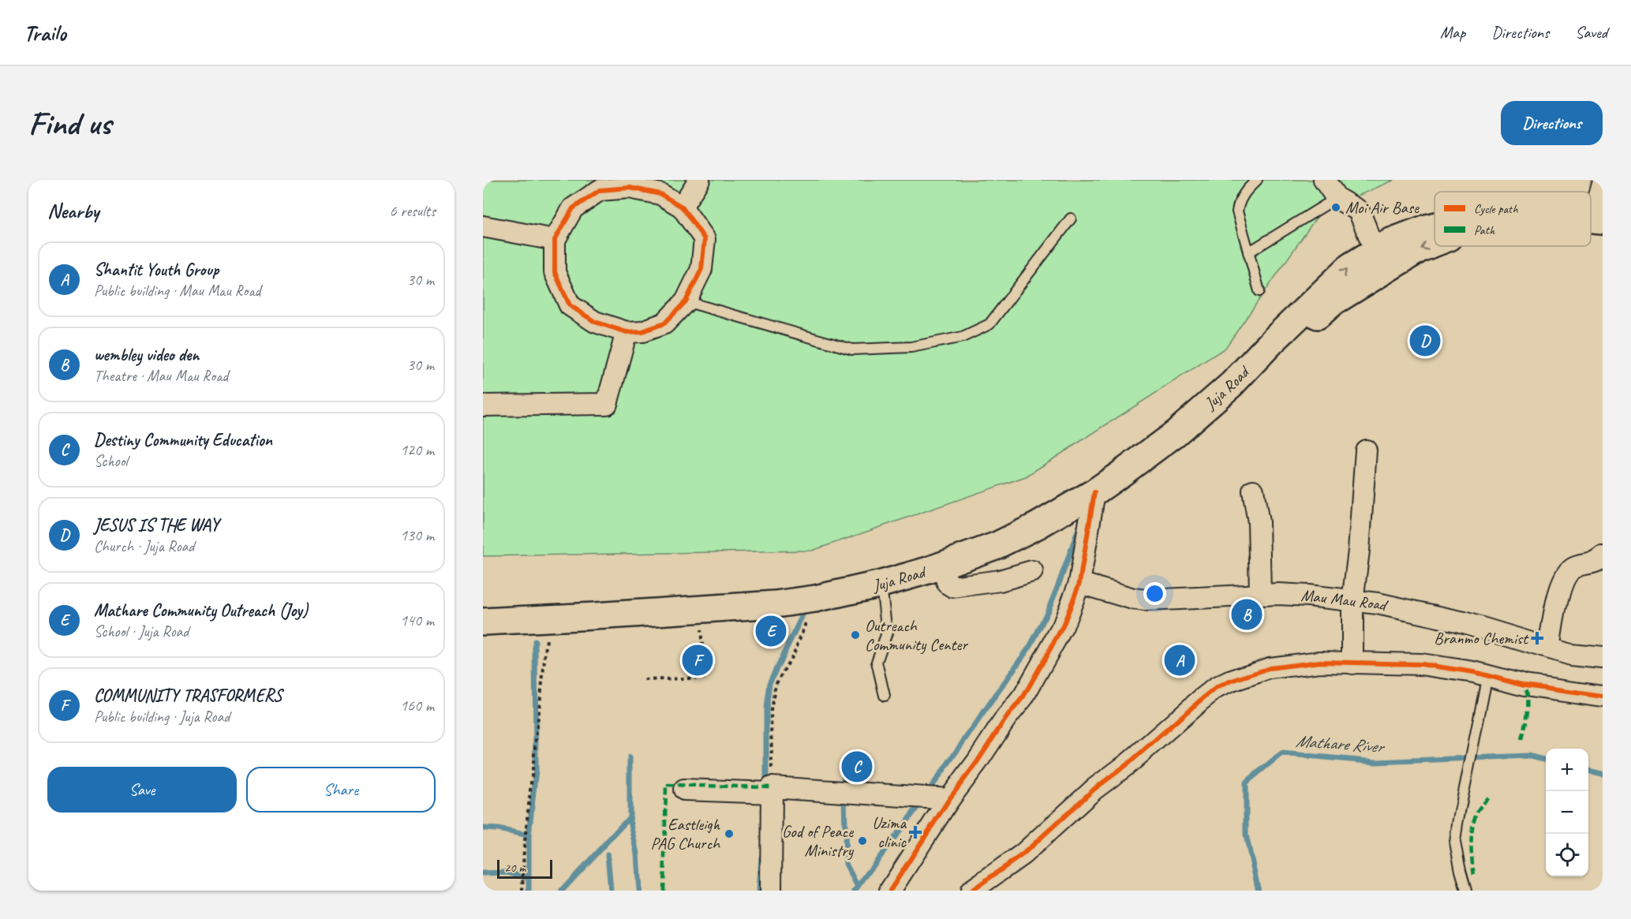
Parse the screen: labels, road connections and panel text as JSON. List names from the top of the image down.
{
  "streets": {
    "main road": ["Juja Road"],
    "street": ["Mau Mau Road"]
  },
  "water": ["Mathare River"],
  "places": {
    "other": [
      "Moi Air Base",
      "Outreach Community Center",
      "Eastleigh PAG Church",
      "God of Peace Ministry"
    ],
    "health": ["Branmo Chemist", "Uzima clinic"]
  },
  "legend": ["Cycle path", "Path"],
  "scale_bar": "20 m",
  "page": {
    "header": "Trailo",
    "nav": ["Map", "Directions", "Saved"],
    "buttons": [
      "Directions",
      ["Save", "Share"]
    ],
    "title": "Find us",
    "heading": ["Nearby", "6 results"],
    "list": [
      {
        "mark": "A",
        "name": "Shantit Youth Group",
        "note": "Public building · Mau Mau Road",
        "value": "30 m"
      },
      {
        "mark": "B",
        "name": "wembley video den",
        "note": "Theatre · Mau Mau Road",
        "value": "30 m"
      },
      {
        "mark": "C",
        "name": "Destiny Community Education",
        "note": "School",
        "value": "120 m"
      },
      {
        "mark": "D",
        "name": "JESUS IS THE WAY",
        "note": "Church · Juja Road",
        "value": "130 m"
      },
      {
        "mark": "E",
        "name": "Mathare Community Outreach (Joy)",
        "note": "School · Juja Road",
        "value": "140 m"
      },
      {
        "mark": "F",
        "name": "COMMUNITY TRASFORMERS",
        "note": "Public building · Juja Road",
        "value": "160 m"
      }
    ],
    "pins": [
      "D",
      "B",
      "E",
      "A",
      "F",
      "C"
    ],
    "map_buttons": ["+", "−"],
    "scale": "20 m"
  }
}
